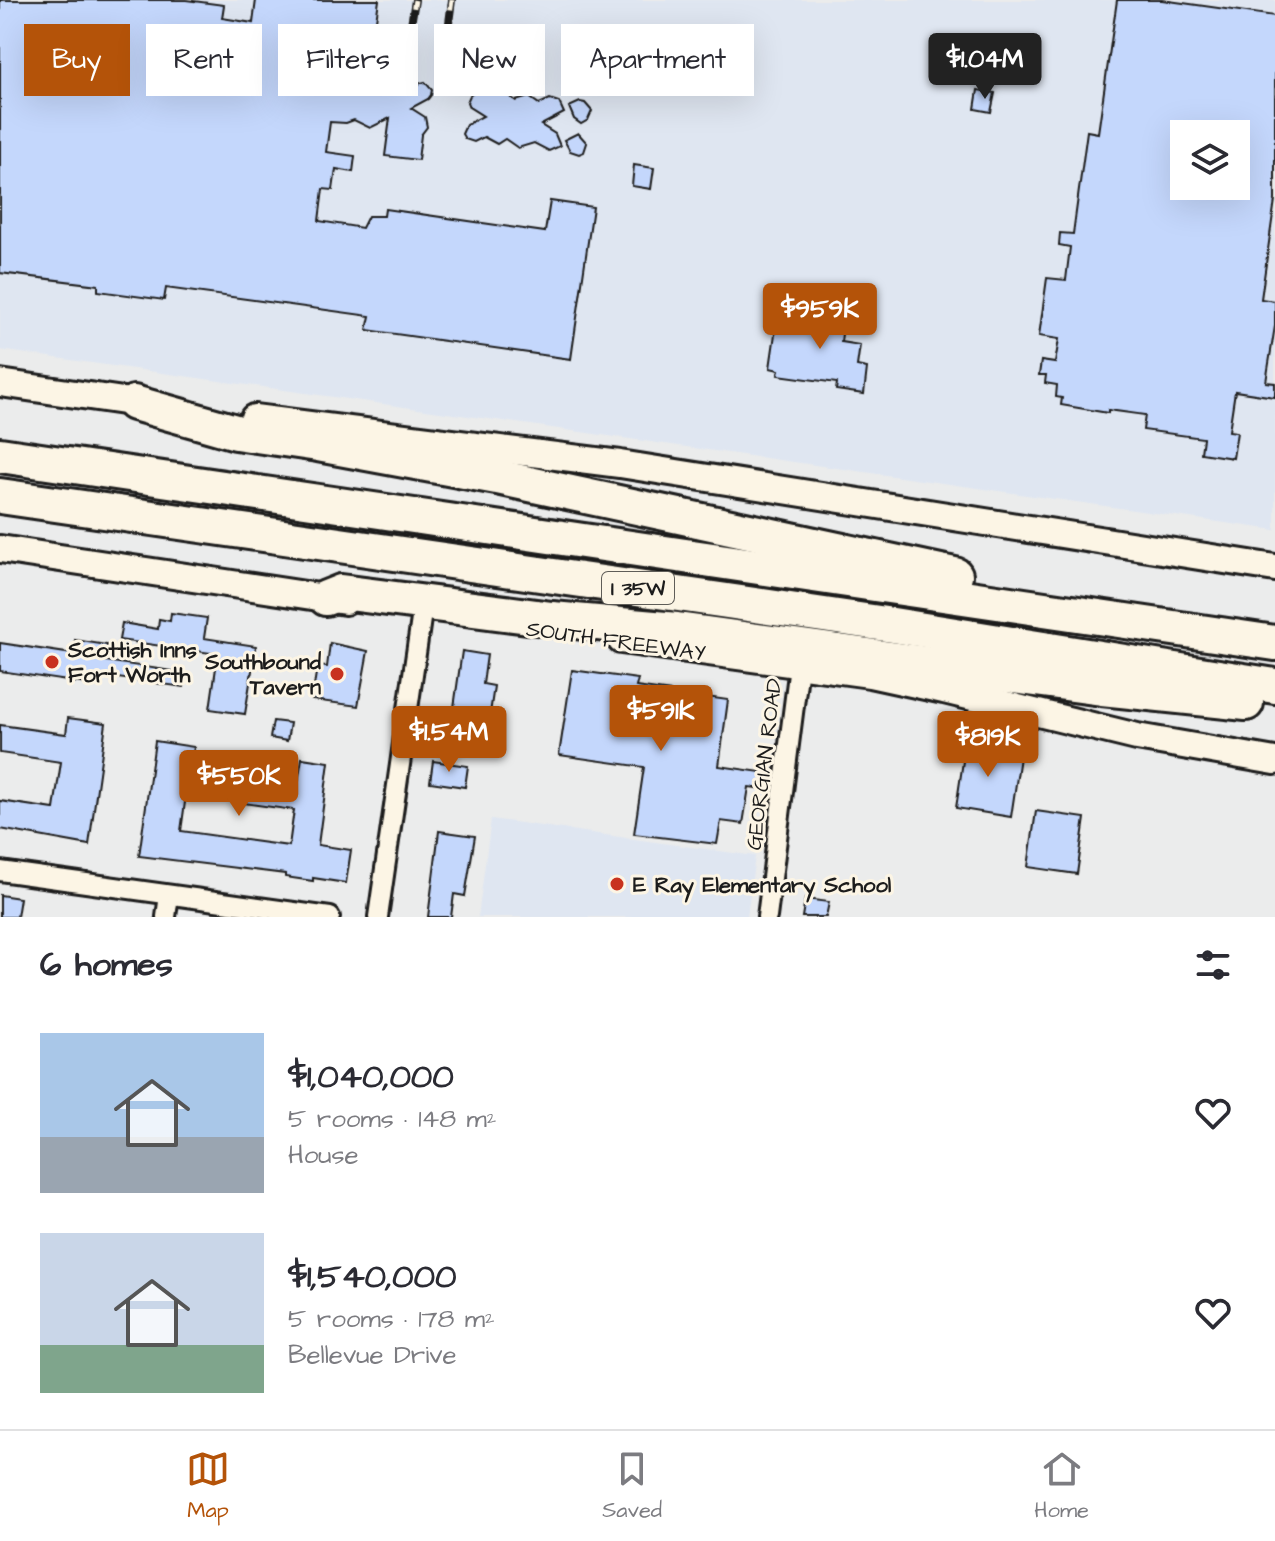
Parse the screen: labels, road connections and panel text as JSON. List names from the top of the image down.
{
  "streets": {
    "highway": ["I 35W"],
    "main road": ["SOUTH FREEWAY"],
    "street": ["GEORGIAN ROAD"]
  },
  "crossings": [
    ["SOUTH FREEWAY", "GEORGIAN ROAD"]
  ],
  "places": ["Scottish Inns Fort Worth", "Southbound Tavern", "E Ray Elementary School"],
  "page": {
    "chip": [
      "Buy",
      "Rent",
      "Filters",
      "New",
      "Apartment"
    ],
    "price": [
      "$1.04M",
      "$959K",
      "$591K",
      "$1.54M",
      "$819K",
      "$550K"
    ],
    "heading": "6 homes",
    "list": [
      {
        "name": "$1,040,000",
        "note": "5 rooms · 148 m² · House"
      },
      {
        "name": "$1,540,000",
        "note": "5 rooms · 178 m² · Bellevue Drive"
      }
    ],
    "tabs": ["Map", "Saved", "Home"]
  }
}
